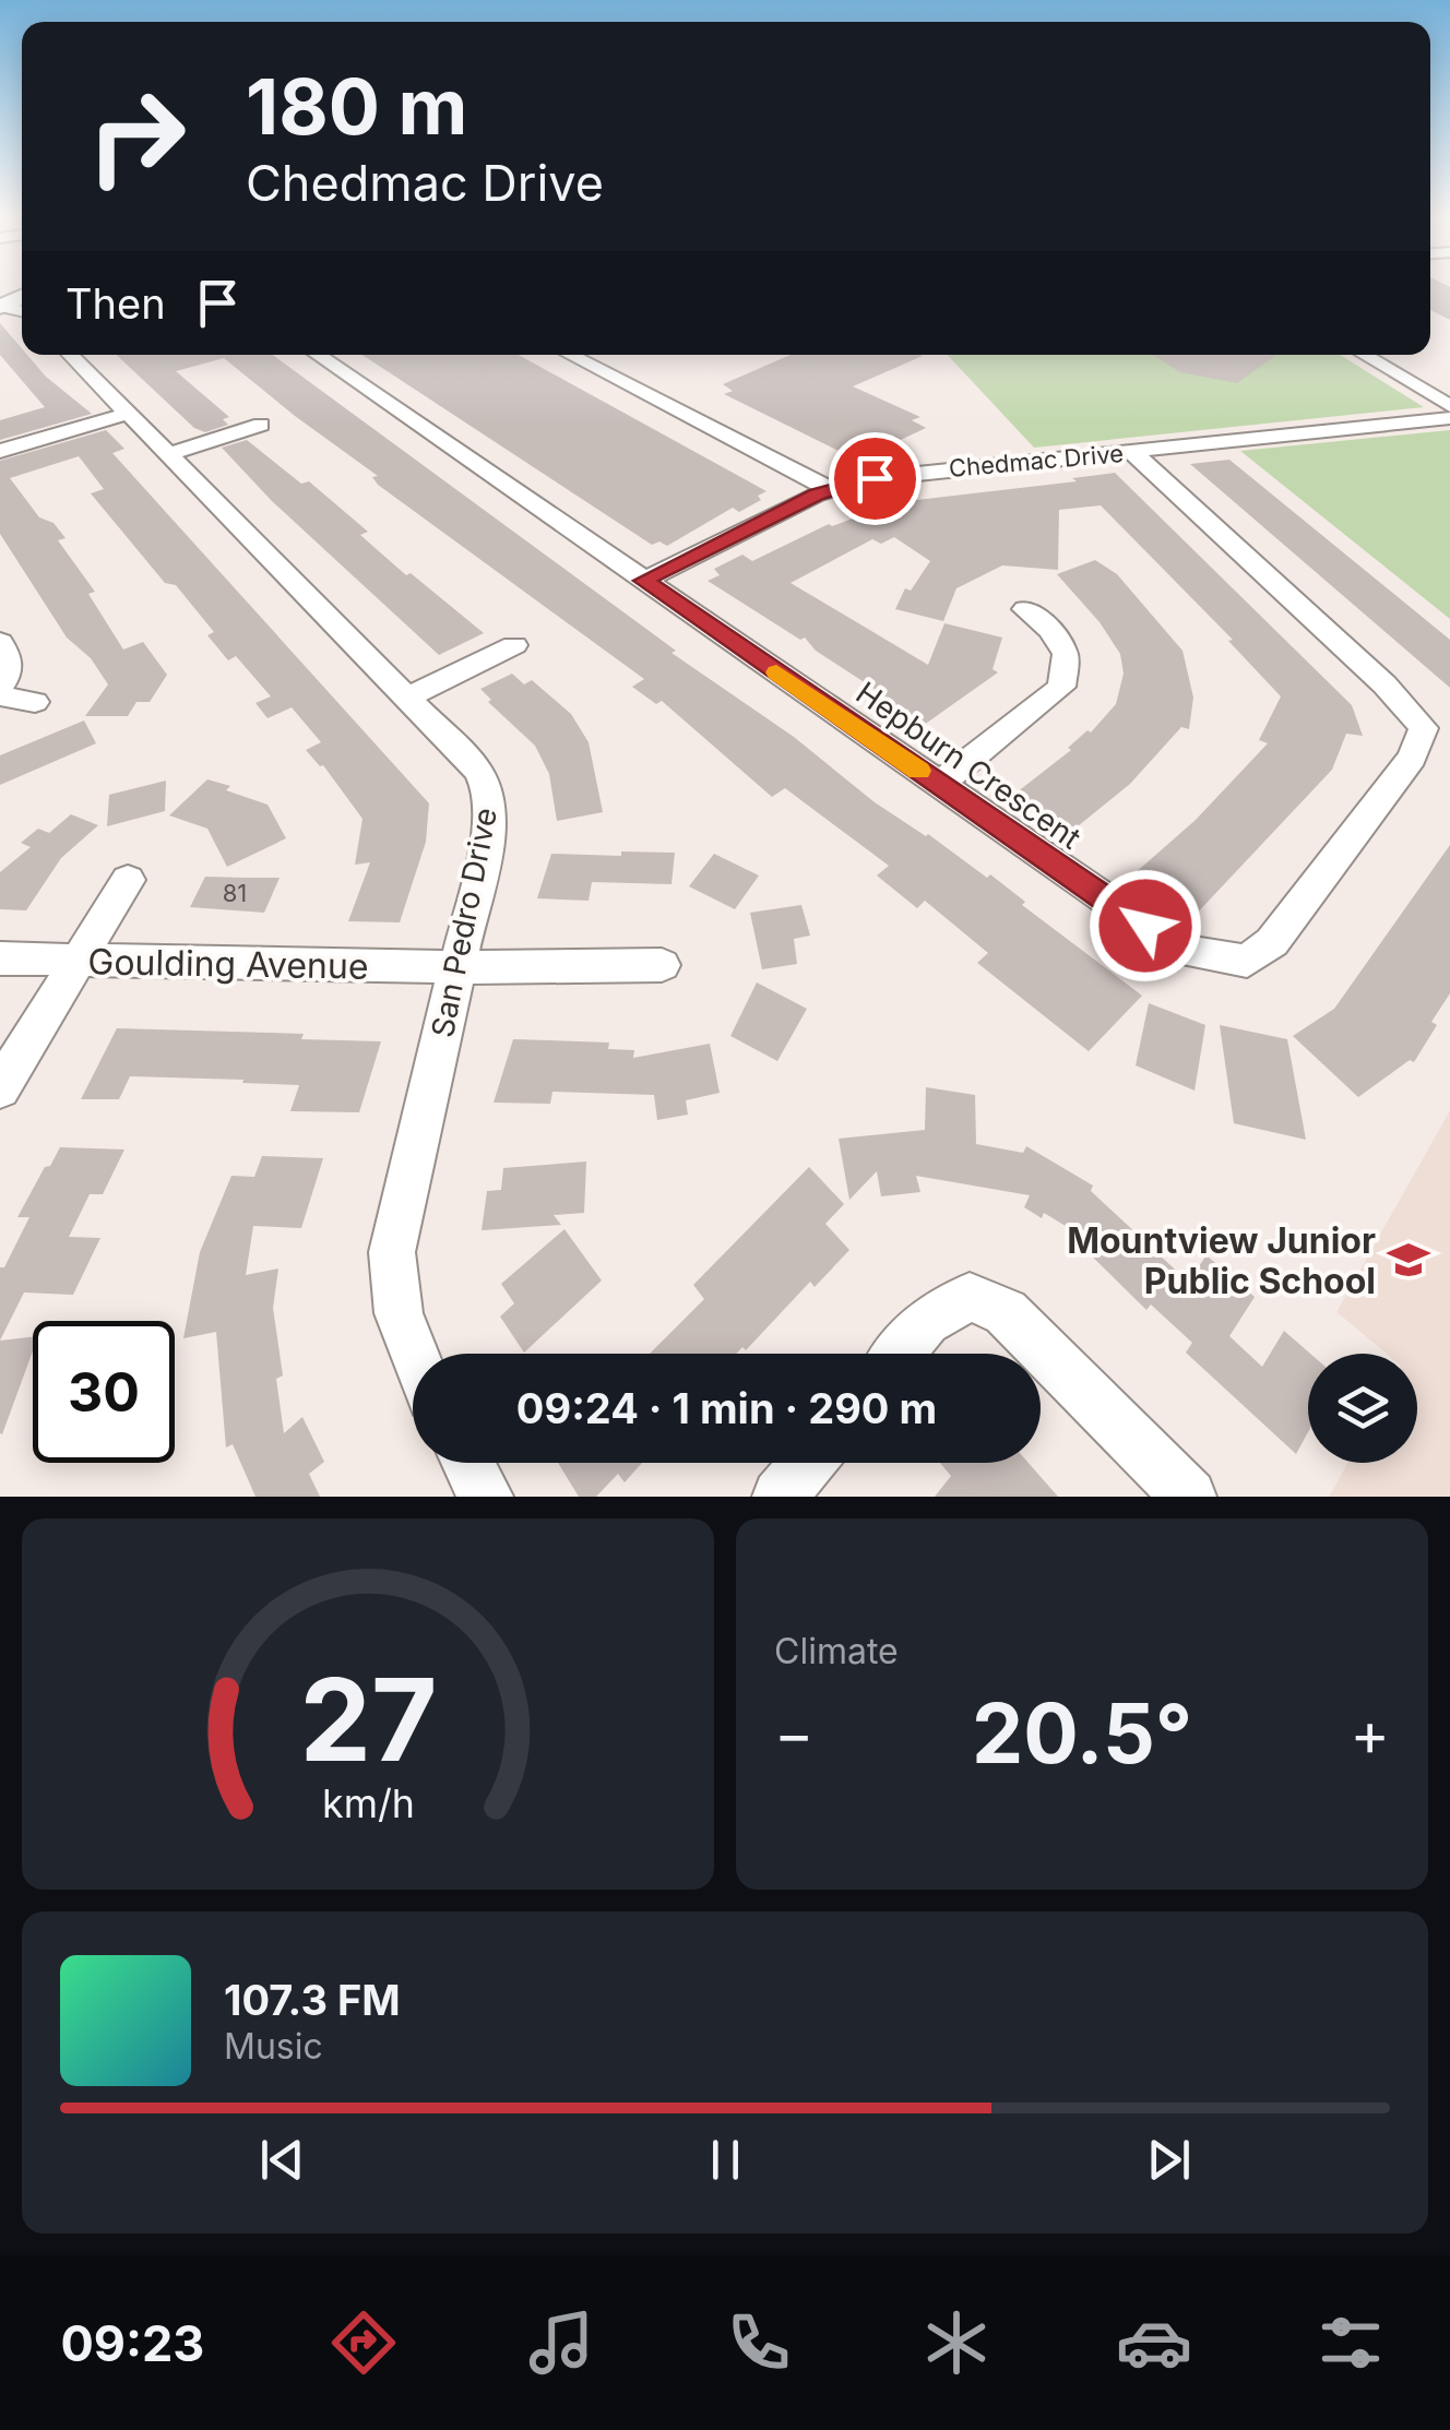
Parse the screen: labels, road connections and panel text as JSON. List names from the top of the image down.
{
  "streets": {
    "street": [
      "Chedmac Drive",
      "Hepburn Crescent",
      "San Pedro Drive",
      "Goulding Avenue"
    ]
  },
  "crossings": [
    ["Chedmac Drive", "Hepburn Crescent"],
    ["San Pedro Drive", "Goulding Avenue"]
  ],
  "places": {
    "school or university": ["Mountview Junior Public School"]
  },
  "house_numbers": ["81"],
  "page": {
    "turn": ["180 m", "Chedmac Drive"],
    "then": "Then",
    "limit": "30",
    "trip": "09:24 · 1 min · 290 m",
    "tile": "Climate",
    "heat": ["−", "20.5°", "+"],
    "song": ["107.3 FM", "Music"],
    "tabs": "09:23",
    "gauge": ["27", "km/h"]
  }
}
